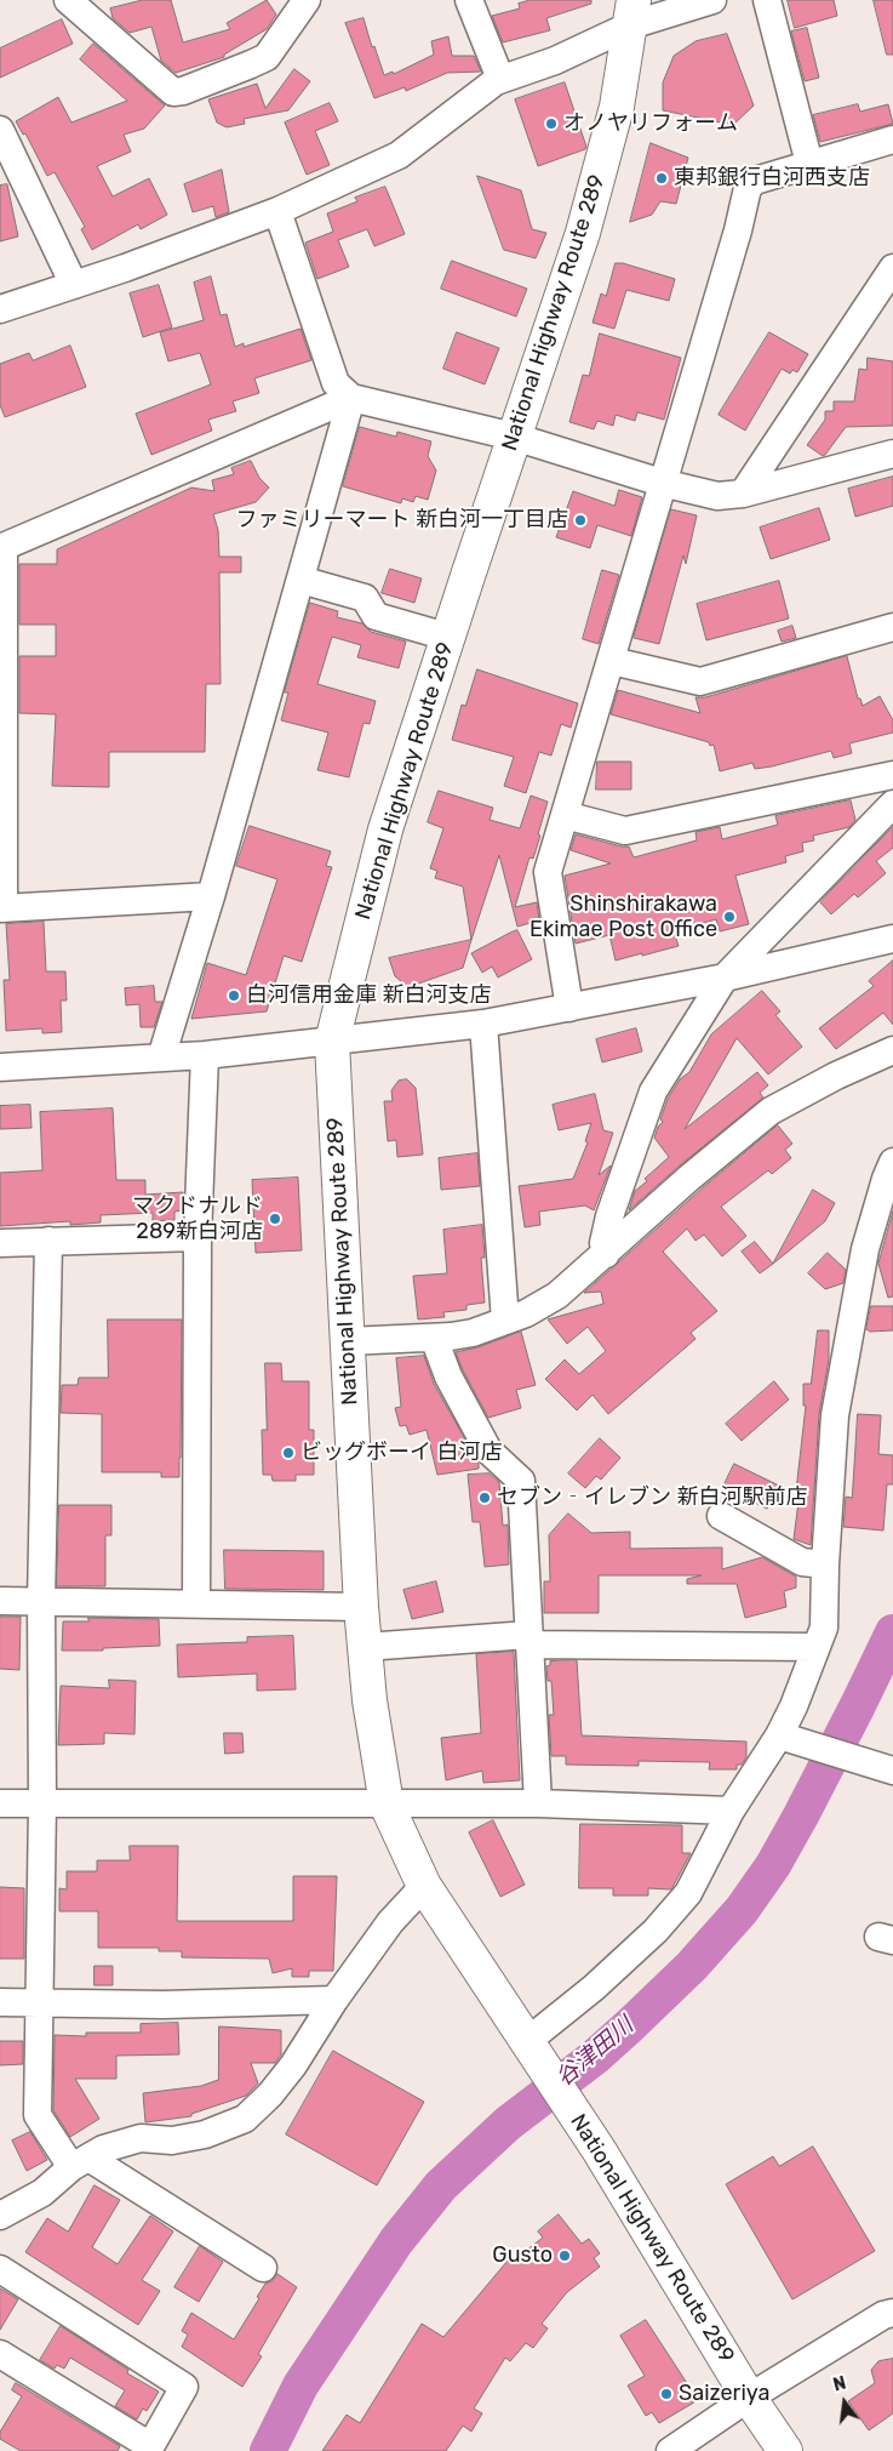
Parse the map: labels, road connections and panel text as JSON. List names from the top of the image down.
{
  "streets": {
    "highway": ["National Highway Route 289"]
  },
  "water": ["谷津田川"],
  "places": [
    "オノヤリフォーム",
    "東邦銀行白河西支店",
    "ファミリーマート 新白河一丁目店",
    "Shinshirakawa Ekimae Post Office",
    "白河信用金庫 新白河支店",
    "マクドナルド 289新白河店",
    "ビッグボーイ 白河店",
    "セブン‐イレブン 新白河駅前店",
    "Gusto",
    "Saizeriya"
  ],
  "north": "top"
}
